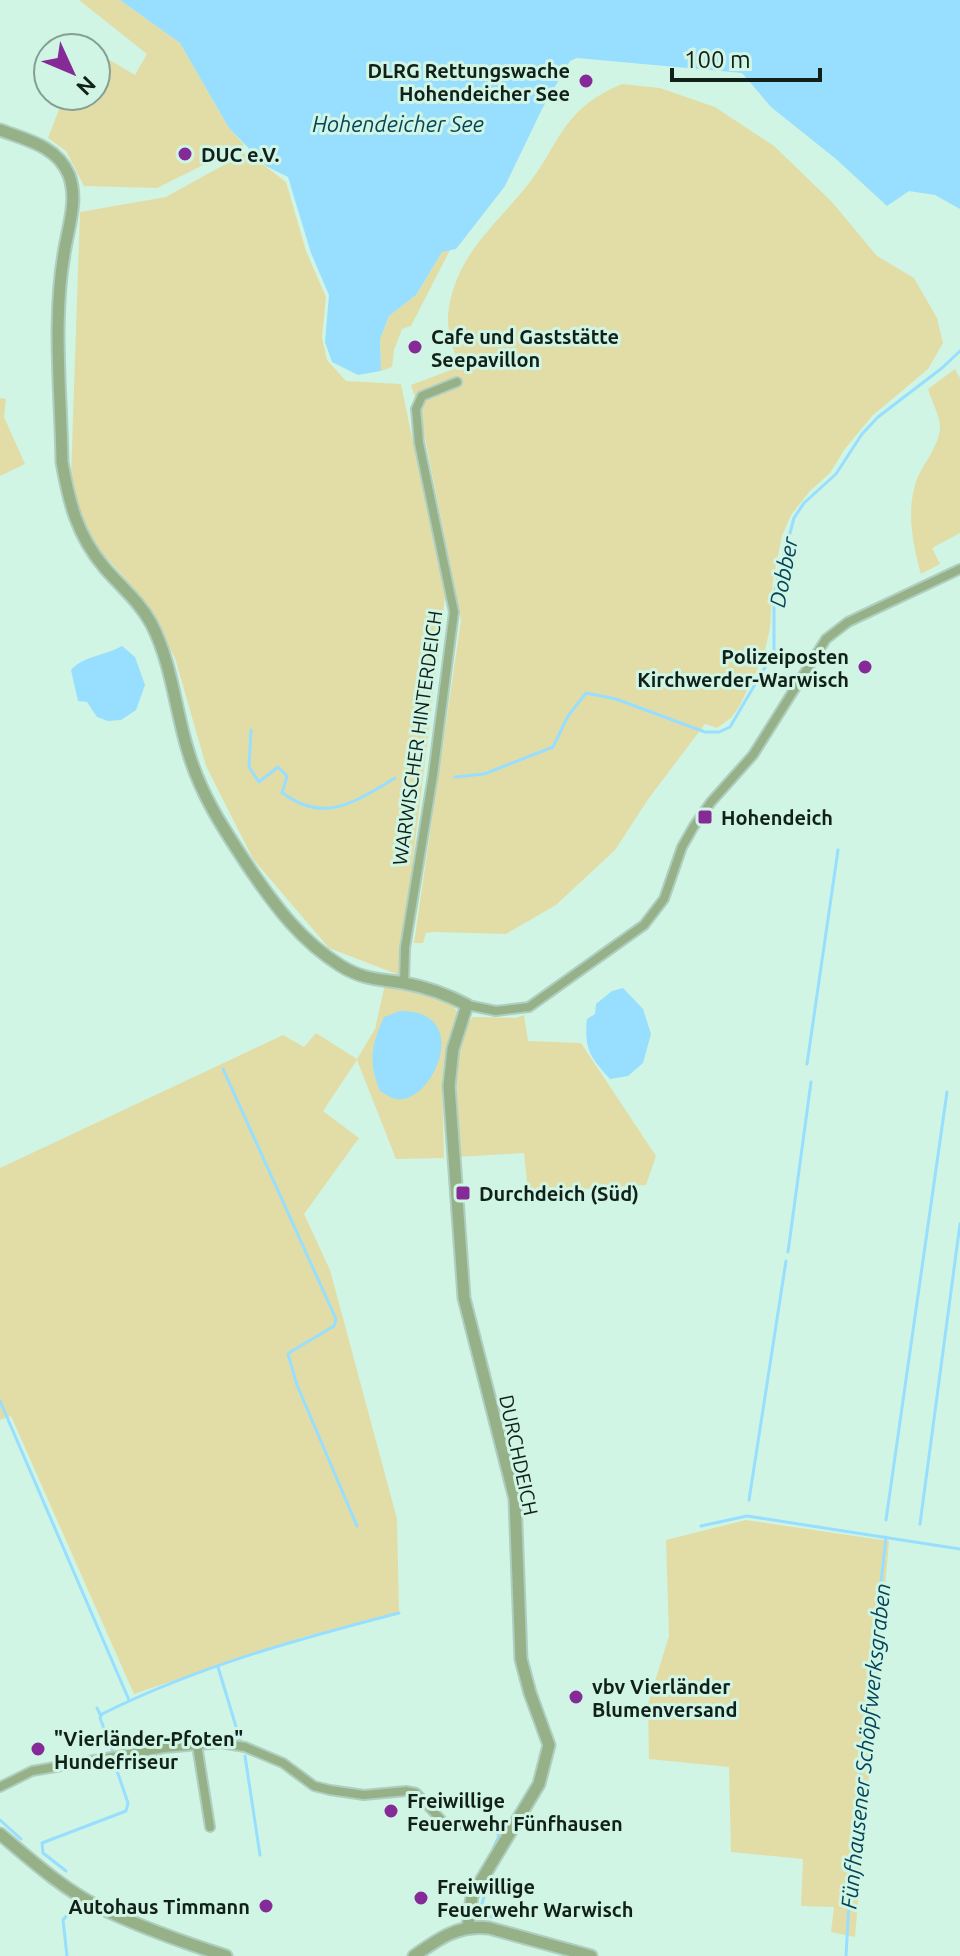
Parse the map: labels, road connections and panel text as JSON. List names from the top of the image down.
{
  "streets": {
    "street": ["WARWISCHER HINTERDEICH", "DURCHDEICH"]
  },
  "water": ["Hohendeicher See", "Dobber", "Fünfhausener Schöpfwerksgraben"],
  "places": {
    "other": [
      "DLRG Rettungswache Hohendeicher See",
      "DUC e.V.",
      "Cafe und Gaststätte Seepavillon",
      "Polizeiposten Kirchwerder-Warwisch",
      "vbv Vierländer Blumenversand",
      "\"Vierländer-Pfoten\" Hundefriseur",
      "Freiwillige Feuerwehr Fünfhausen",
      "Freiwillige Feuerwehr Warwisch",
      "Autohaus Timmann"
    ],
    "transit": ["Hohendeich", "Durchdeich (Süd)"]
  },
  "scale_bar": "100 m",
  "north": "bottom right"
}
